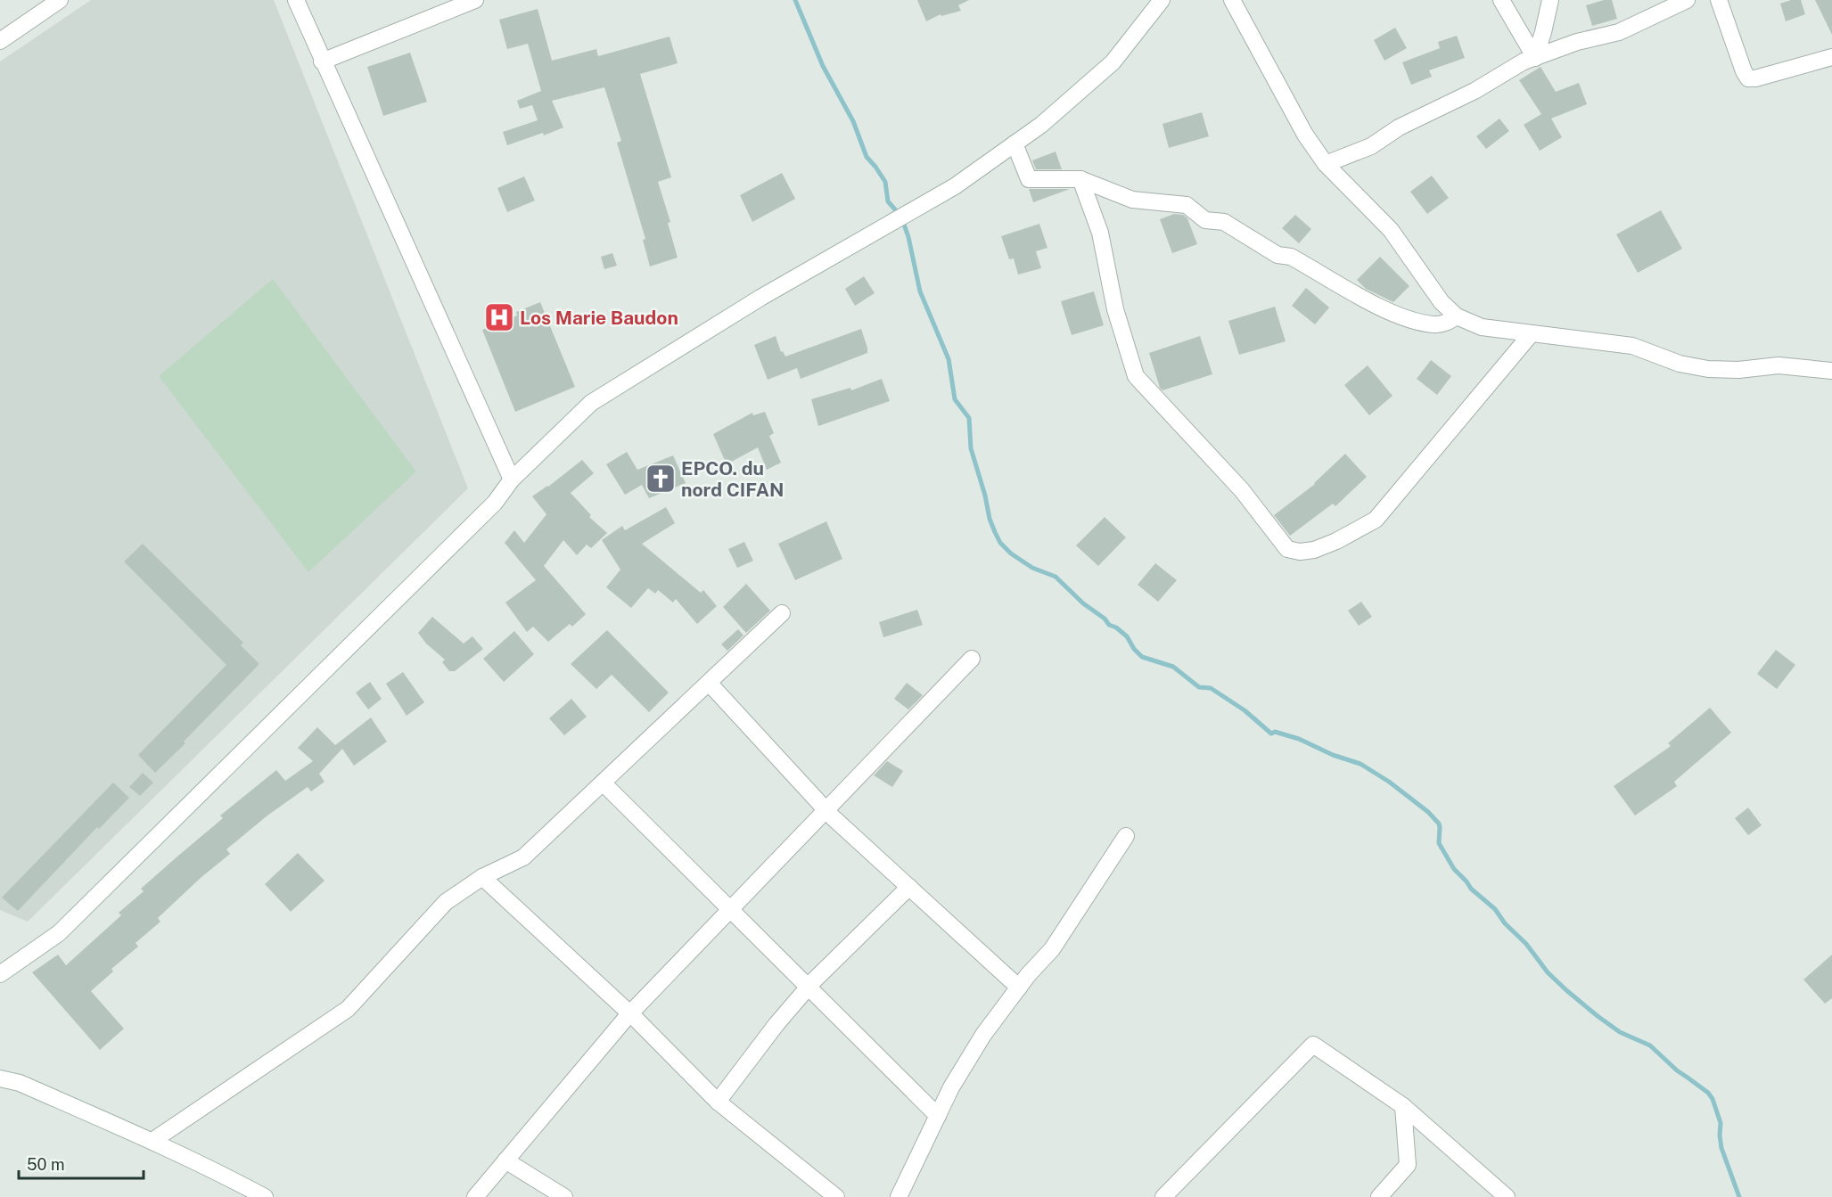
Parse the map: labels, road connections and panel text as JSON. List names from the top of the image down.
{
  "places": {
    "hospital": ["Los Marie Baudon"],
    "church": ["EPCO. du nord CIFAN"]
  },
  "scale_bar": "50 m"
}
